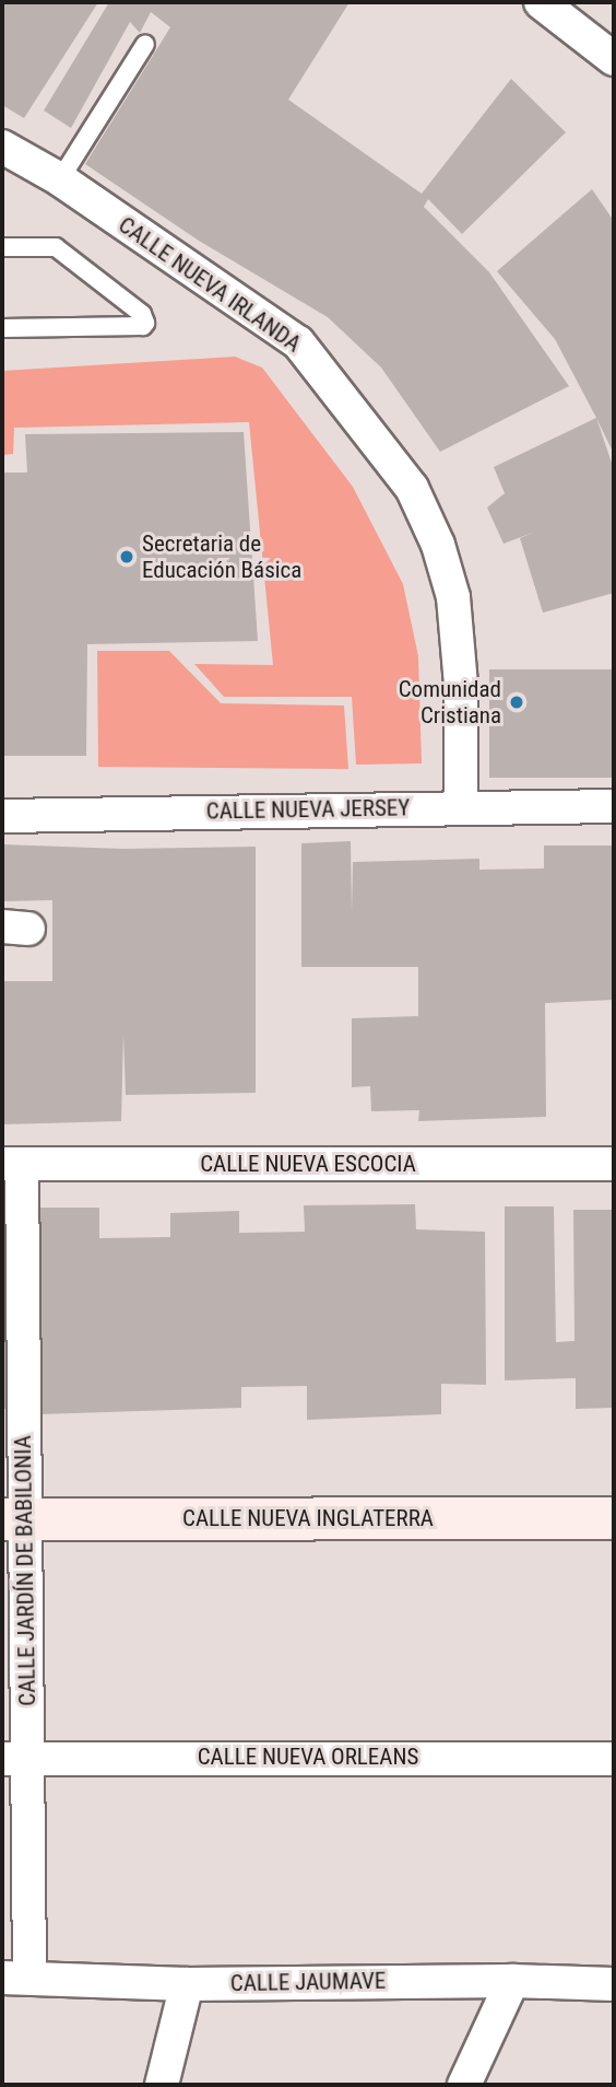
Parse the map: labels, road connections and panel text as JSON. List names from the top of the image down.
{
  "streets": {
    "street": [
      "CALLE NUEVA IRLANDA",
      "CALLE NUEVA JERSEY",
      "CALLE NUEVA ESCOCIA",
      "CALLE NUEVA INGLATERRA",
      "CALLE JARDÍN DE BABILONIA",
      "CALLE NUEVA ORLEANS",
      "CALLE JAUMAVE"
    ]
  },
  "crossings": [
    ["CALLE NUEVA IRLANDA", "CALLE NUEVA JERSEY"],
    ["CALLE NUEVA ESCOCIA", "CALLE JARDÍN DE BABILONIA"],
    ["CALLE NUEVA INGLATERRA", "CALLE JARDÍN DE BABILONIA"],
    ["CALLE JARDÍN DE BABILONIA", "CALLE NUEVA ORLEANS"],
    ["CALLE JARDÍN DE BABILONIA", "CALLE JAUMAVE"]
  ],
  "places": ["Secretaria de Educación Básica", "Comunidad Cristiana"]
}
